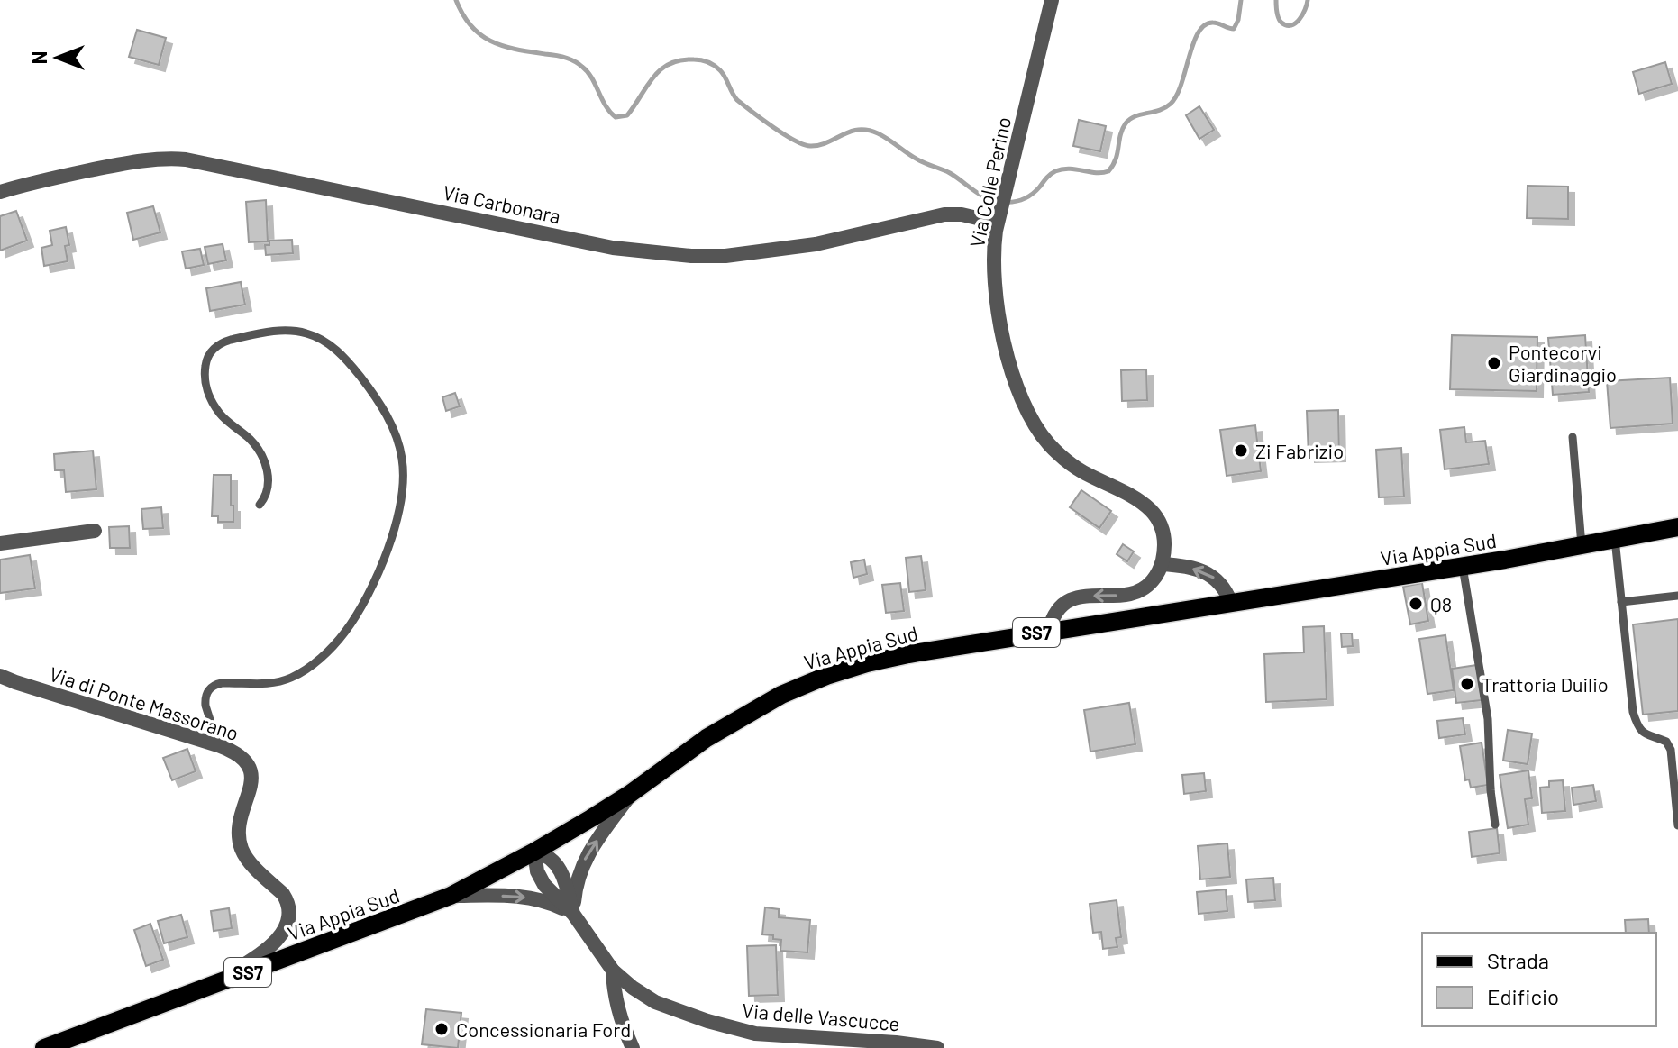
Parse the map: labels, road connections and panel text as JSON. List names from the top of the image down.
{
  "streets": {
    "main road": ["Via Appia Sud", "SS7"],
    "street": [
      "Via Colle Perino",
      "Via Carbonara",
      "Via di Ponte Massorano",
      "Via delle Vascucce"
    ]
  },
  "crossings": [
    ["Via Colle Perino", "Via Carbonara"],
    ["Via Appia Sud", "Via di Ponte Massorano"],
    ["Via Appia Sud", "Via delle Vascucce"]
  ],
  "places": [
    "Pontecorvi Giardinaggio",
    "Zi Fabrizio",
    "Q8",
    "Trattoria Duilio",
    "Concessionaria Ford"
  ],
  "legend": ["Strada", "Edificio"],
  "north": "left"
}
